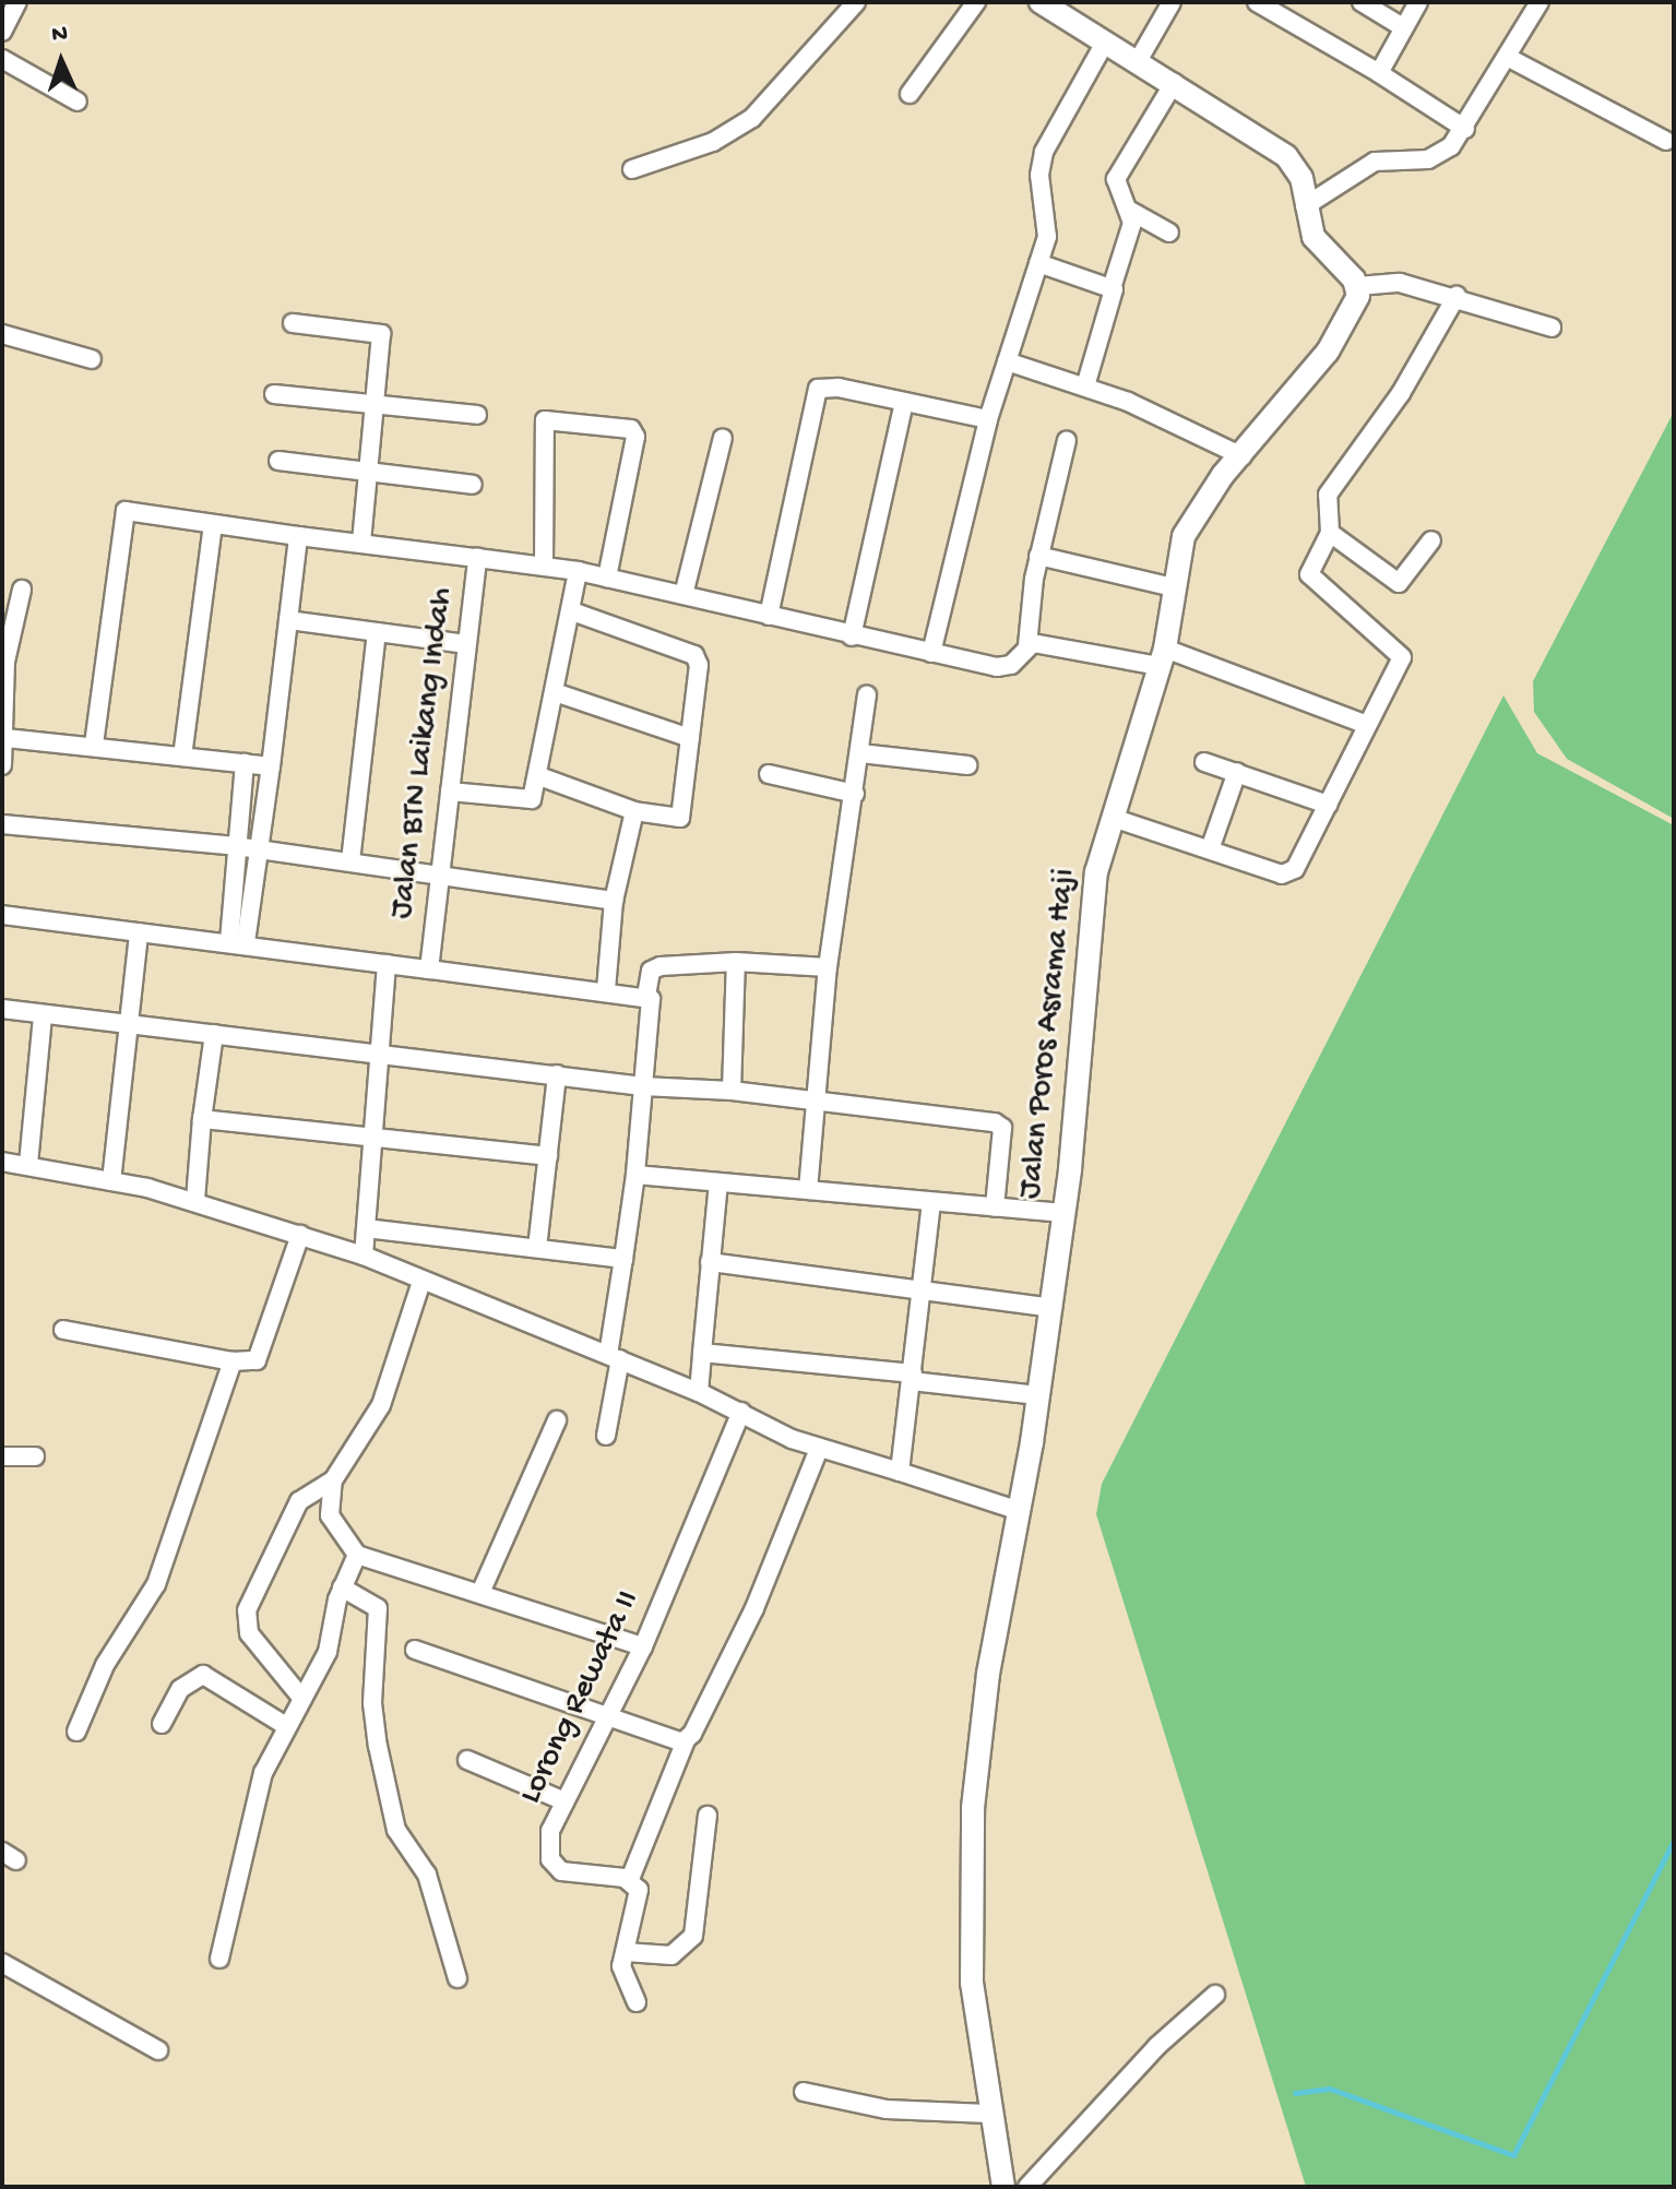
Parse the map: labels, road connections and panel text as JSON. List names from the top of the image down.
{
  "streets": {
    "street": ["Jalan BTN Laikang Indah", "Jalan Poros Asrama Haji", "Lorong Rewata II"]
  },
  "north": "top"
}
